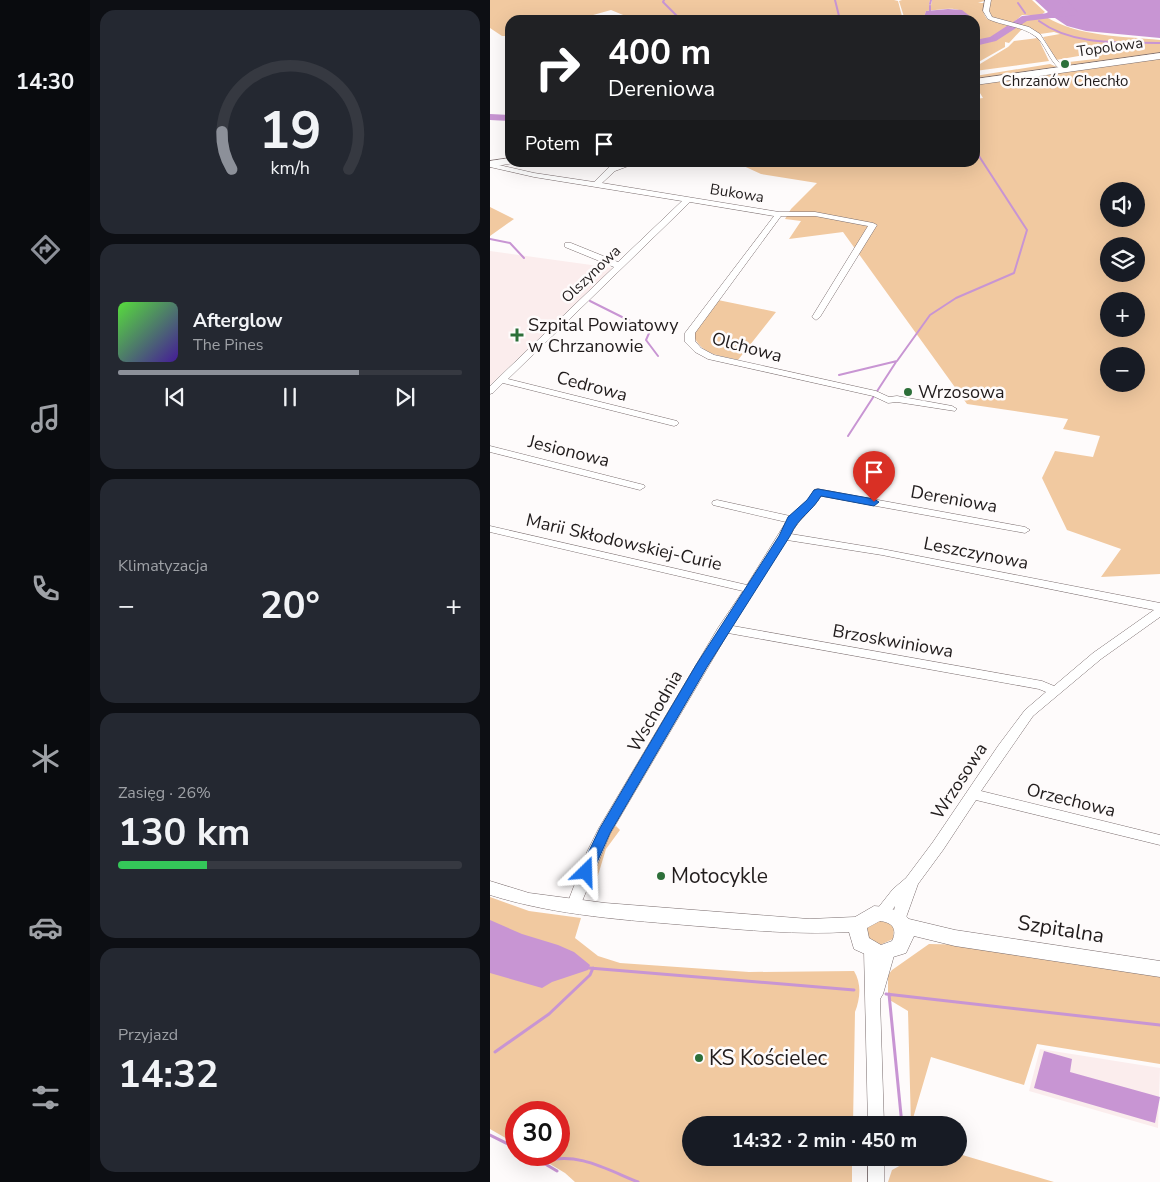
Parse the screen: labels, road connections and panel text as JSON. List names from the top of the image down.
{
  "streets": {
    "main road": ["Topolowa", "Szpitalna"],
    "street": [
      "Bukowa",
      "Olszynowa",
      "Olchowa",
      "Cedrowa",
      "Jesionowa",
      "Dereniowa",
      "Marii Skłodowskiej-Curie",
      "Leszczynowa",
      "Brzoskwiniowa",
      "Wschodnia",
      "Wrzosowa",
      "Orzechowa"
    ]
  },
  "crossings": [
    ["Bukowa", "Olszynowa"],
    ["Bukowa", "Olchowa"],
    ["Olszynowa", "Cedrowa"],
    ["Dereniowa", "Wschodnia"],
    ["Marii Skłodowskiej-Curie", "Wschodnia"],
    ["Leszczynowa", "Wschodnia"],
    ["Leszczynowa", "Wrzosowa"],
    ["Brzoskwiniowa", "Wschodnia"],
    ["Brzoskwiniowa", "Wrzosowa"],
    ["Wrzosowa", "Orzechowa"],
    ["Wrzosowa", "Szpitalna"]
  ],
  "places": {
    "other": [
      "Chrzanów Chechło",
      "Wrzosowa",
      "Motocykle",
      "KS Kościelec"
    ],
    "health": ["Szpital Powiatowy w Chrzanowie"]
  },
  "page": {
    "tabs": "14:30",
    "turn": ["400 m", "Dereniowa"],
    "then": "Potem",
    "map_buttons": ["+", "−"],
    "song": ["Afterglow", "The Pines"],
    "tile": [
      "Klimatyzacja",
      ["Zasięg · 26%", "130 km"],
      ["Przyjazd", "14:32"]
    ],
    "heat": ["−", "20°", "+"],
    "limit": "30",
    "trip": "14:32 · 2 min · 450 m",
    "gauge": ["19", "km/h"]
  }
}
